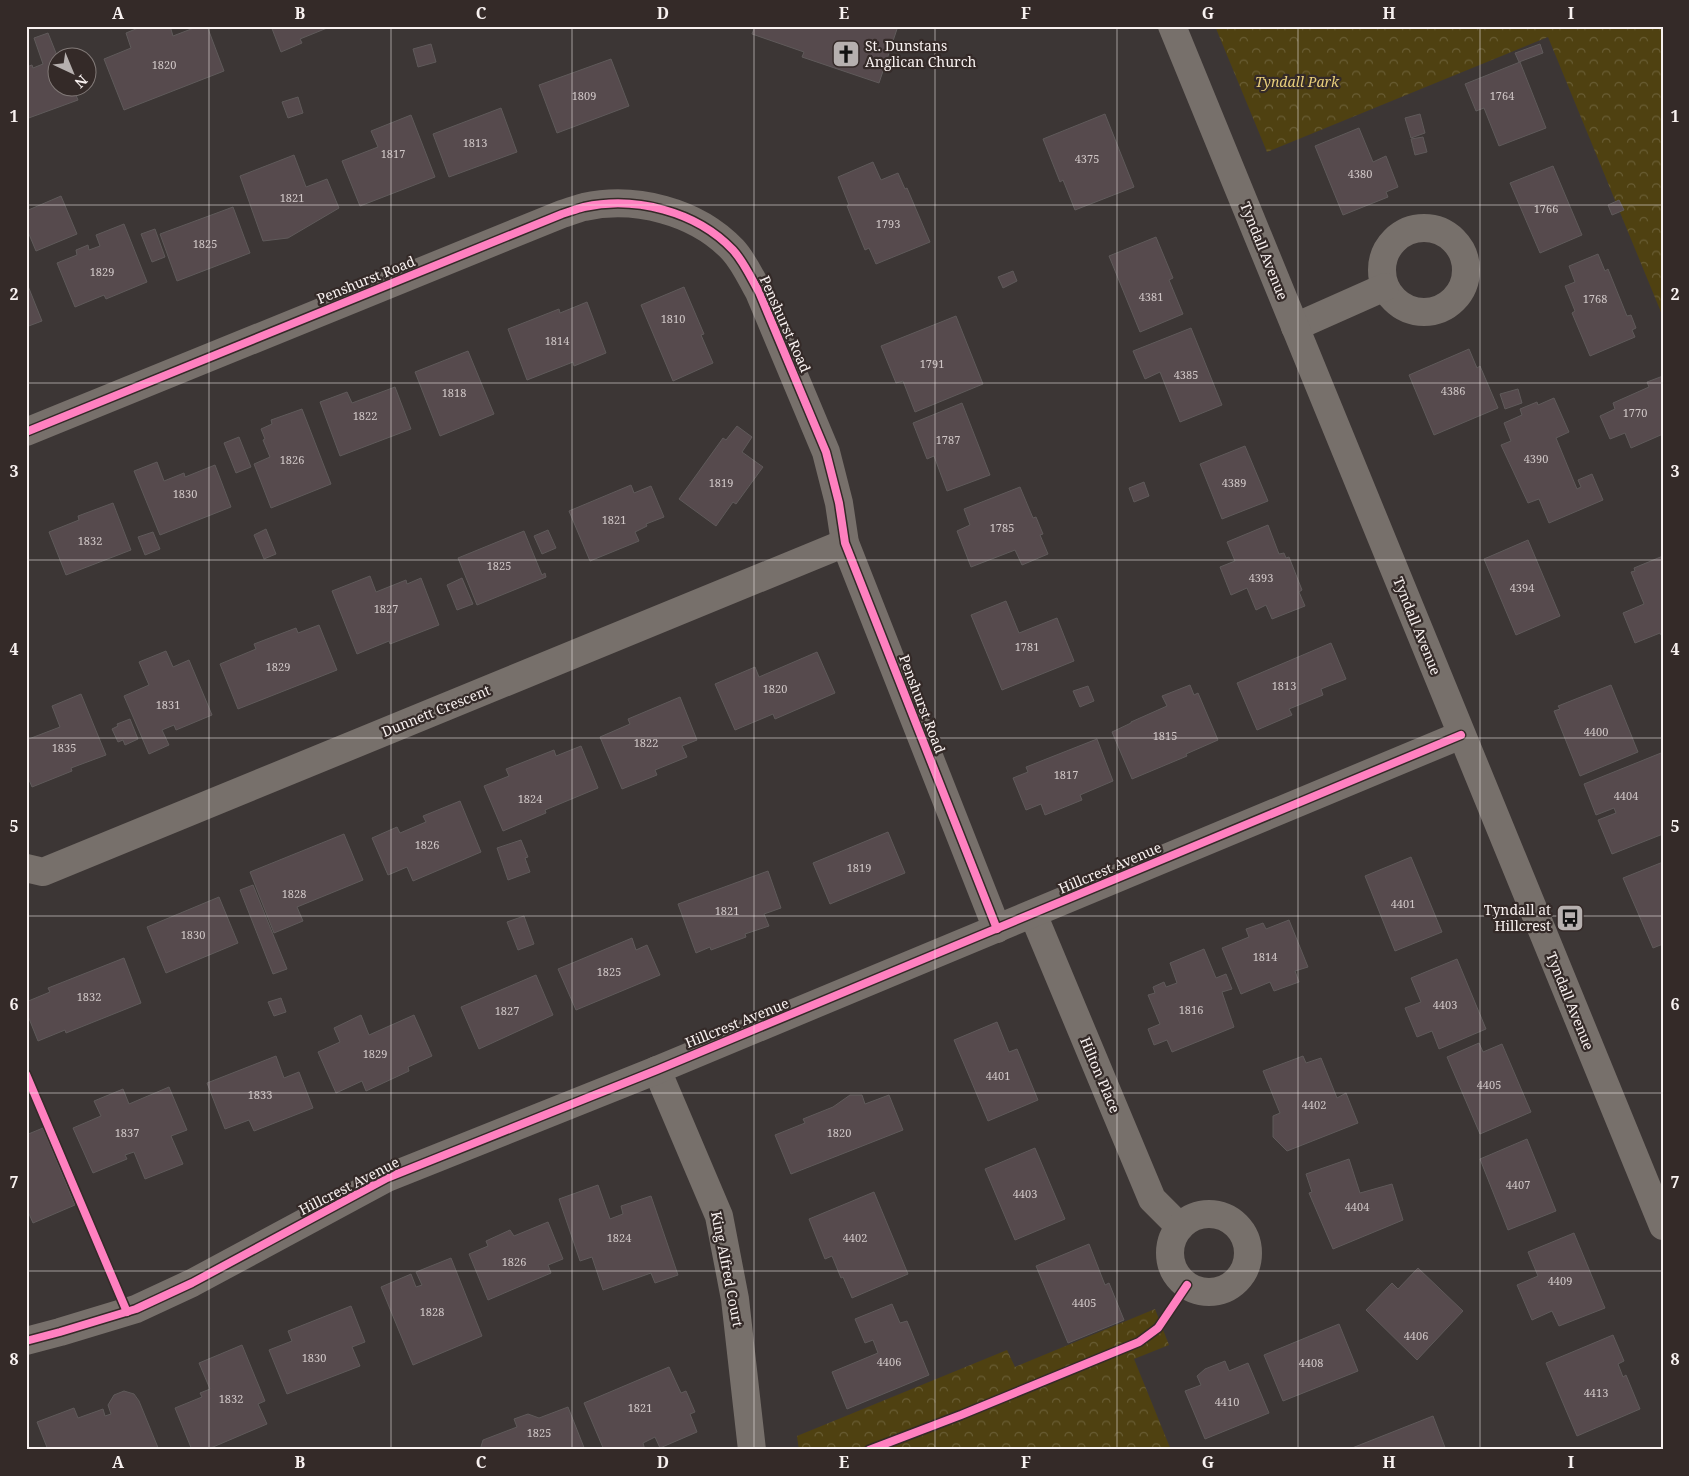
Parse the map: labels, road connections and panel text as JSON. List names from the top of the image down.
{
  "streets": {
    "street": [
      "Tyndall Avenue",
      "Penshurst Road",
      "Dunnett Crescent",
      "Hillcrest Avenue",
      "Hilton Place",
      "King Alfred Court"
    ]
  },
  "crossings": [
    ["Tyndall Avenue", "Hillcrest Avenue"],
    ["Penshurst Road", "Dunnett Crescent"],
    ["Penshurst Road", "Hillcrest Avenue"],
    ["Hillcrest Avenue", "Hilton Place"],
    ["Hillcrest Avenue", "King Alfred Court"]
  ],
  "parks": ["Tyndall Park"],
  "places": {
    "church": ["St. Dunstans Anglican Church"],
    "bus stop": ["Tyndall at Hillcrest"]
  },
  "house_numbers": [
    "1820",
    "1809",
    "1764",
    "1813",
    "1817",
    "4375",
    "4380",
    "1821",
    "1766",
    "1793",
    "1825",
    "1829",
    "4381",
    "1768",
    "1810",
    "1814",
    "1791",
    "4385",
    "4386",
    "1818",
    "1770",
    "1822",
    "1787",
    "4390",
    "1826",
    "1819",
    "4389",
    "1830",
    "1821",
    "1785",
    "1832",
    "1825",
    "4393",
    "4394",
    "1827",
    "1781",
    "1829",
    "1813",
    "1820",
    "1831",
    "4400",
    "1815",
    "1822",
    "1835",
    "1817",
    "4404",
    "1824",
    "1826",
    "1819",
    "1828",
    "4401",
    "1821",
    "1830",
    "1814",
    "1825",
    "1832",
    "4403",
    "1816",
    "1827",
    "1829",
    "4401",
    "4405",
    "1833",
    "4402",
    "1837",
    "1820",
    "4407",
    "4403",
    "4404",
    "1824",
    "4402",
    "1826",
    "4409",
    "4405",
    "1828",
    "4406",
    "1830",
    "4406",
    "4408",
    "4413",
    "1832",
    "4410",
    "1821",
    "1825"
  ],
  "north": "bottom right",
  "grid": {
    "columns": [
      "A",
      "B",
      "C",
      "D",
      "E",
      "F",
      "G",
      "H",
      "I"
    ],
    "rows": [
      "1",
      "2",
      "3",
      "4",
      "5",
      "6",
      "7",
      "8"
    ]
  }
}
